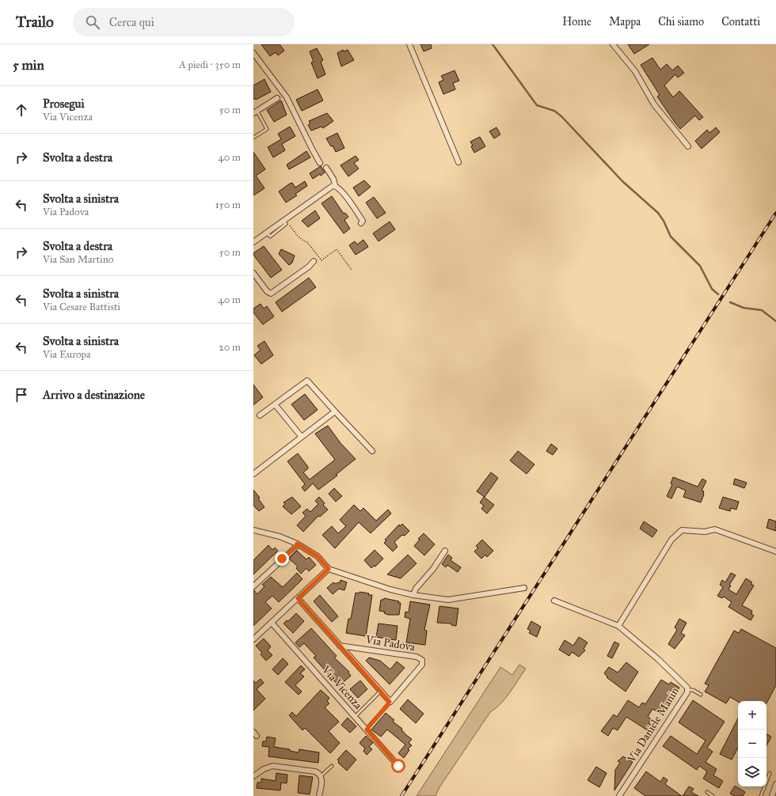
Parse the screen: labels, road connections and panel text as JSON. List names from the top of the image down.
{
  "streets": {
    "street": ["Via Padova", "Via Vicenza", "Via Daniele Manin"]
  },
  "page": {
    "header": "Trailo",
    "search": "Cerca qui",
    "nav": [
      "Home",
      "Mappa",
      "Chi siamo",
      "Contatti"
    ],
    "heading": ["5 min", "A piedi · 350 m"],
    "list": [
      ["Prosegui", "Via Vicenza", "50 m"],
      ["Svolta a destra", "40 m"],
      ["Svolta a sinistra", "Via Padova", "150 m"],
      ["Svolta a destra", "Via San Martino", "50 m"],
      ["Svolta a sinistra", "Via Cesare Battisti", "40 m"],
      ["Svolta a sinistra", "Via Europa", "20 m"],
      "Arrivo a destinazione"
    ],
    "map_buttons": ["+", "−"]
  }
}
